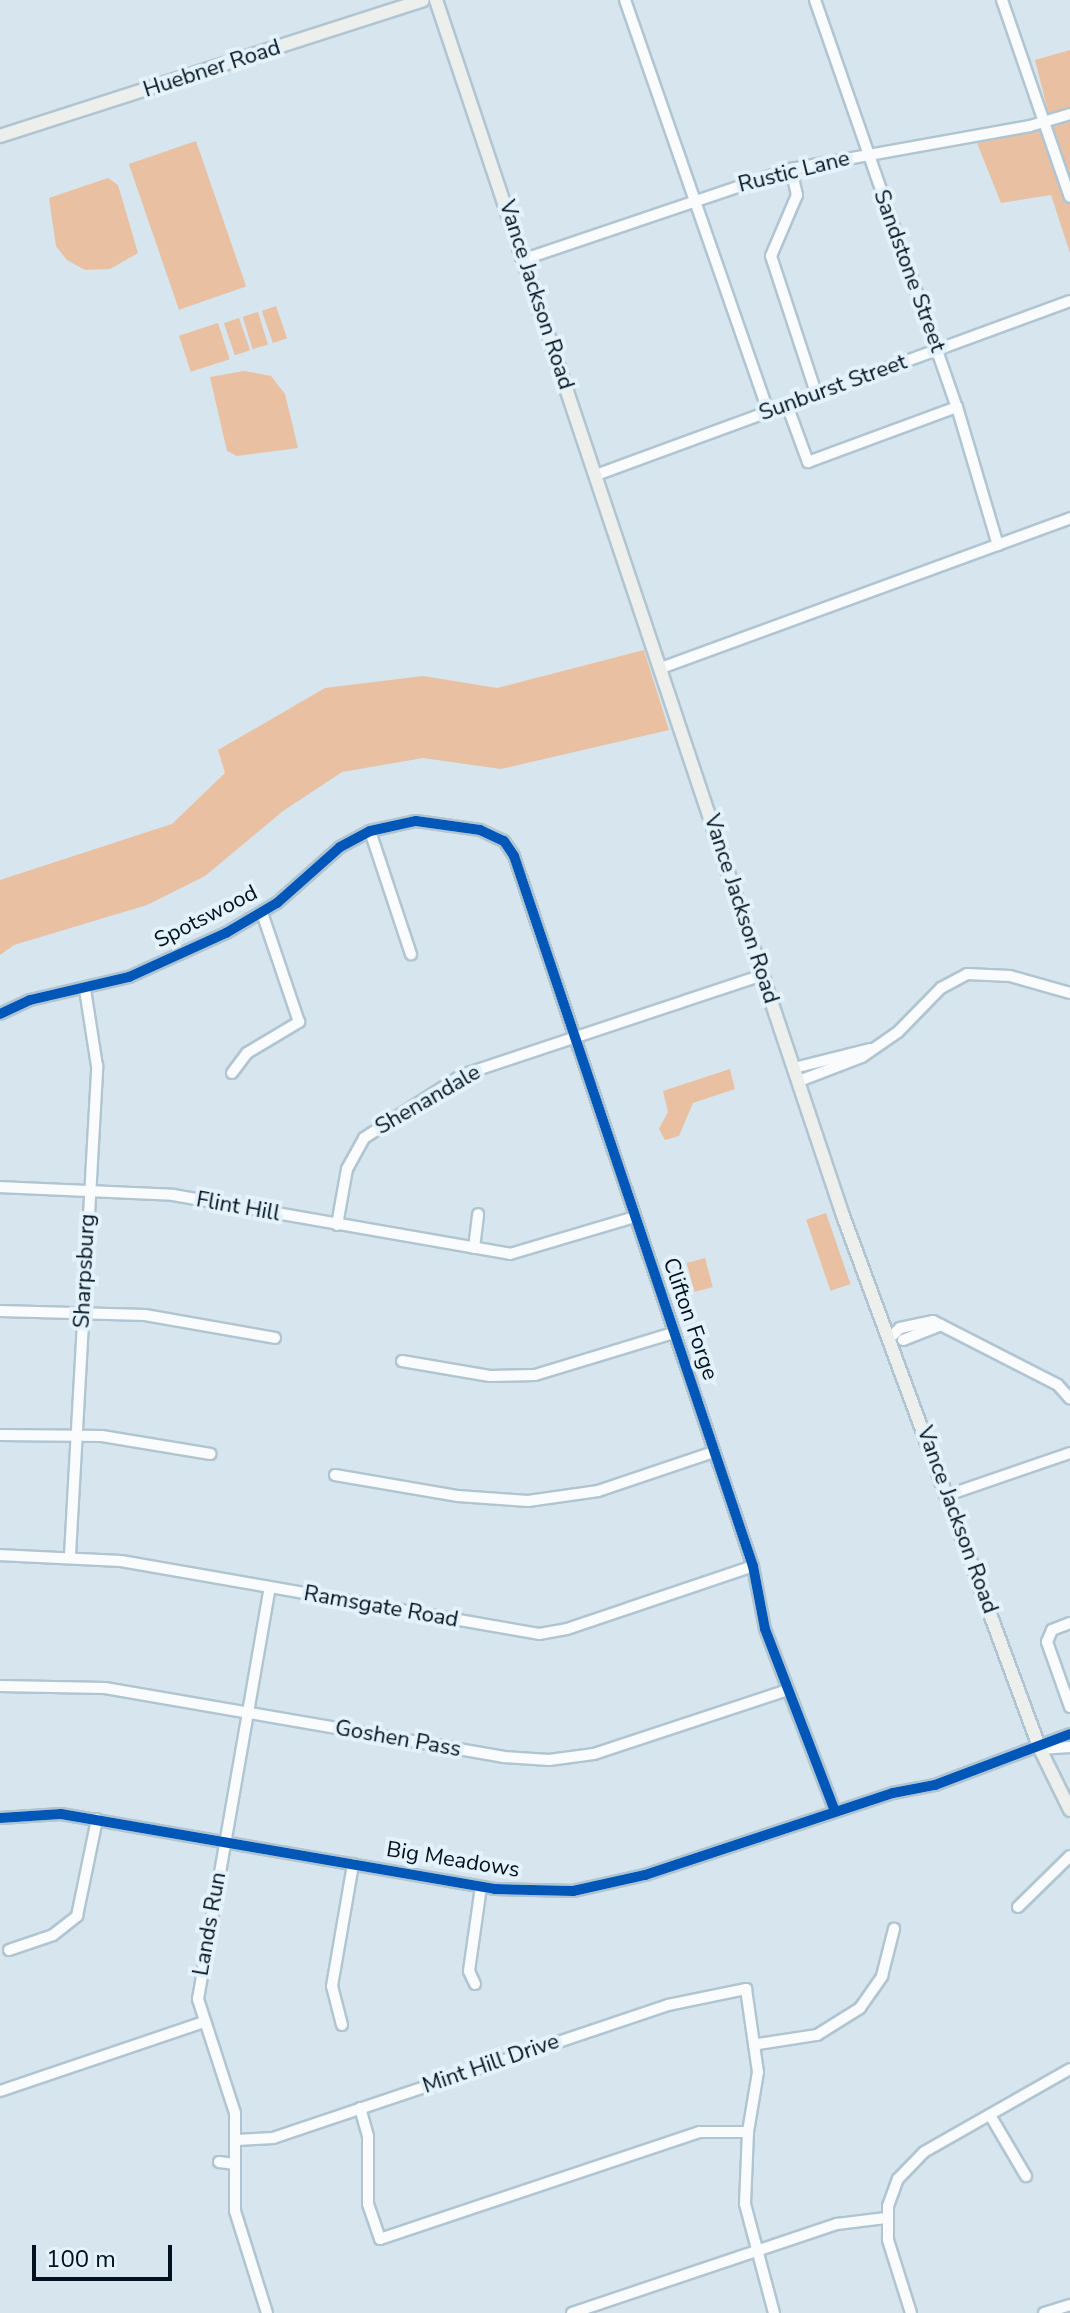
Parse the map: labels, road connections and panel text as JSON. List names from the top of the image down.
{
  "streets": {
    "main road": ["Huebner Road", "Vance Jackson Road"],
    "street": [
      "Rustic Lane",
      "Sandstone Street",
      "Sunburst Street",
      "Spotswood",
      "Shenandale",
      "Flint Hill",
      "Sharpsburg",
      "Clifton Forge",
      "Ramsgate Road",
      "Goshen Pass",
      "Big Meadows",
      "Lands Run",
      "Mint Hill Drive"
    ]
  },
  "crossings": [
    ["Rustic Lane", "Sandstone Street"],
    ["Rustic Lane", "Vance Jackson Road"],
    ["Sandstone Street", "Sunburst Street"],
    ["Vance Jackson Road", "Sunburst Street"],
    ["Vance Jackson Road", "Shenandale"],
    ["Vance Jackson Road", "Big Meadows"],
    ["Spotswood", "Sharpsburg"],
    ["Spotswood", "Clifton Forge"],
    ["Shenandale", "Flint Hill"],
    ["Shenandale", "Clifton Forge"],
    ["Flint Hill", "Sharpsburg"],
    ["Flint Hill", "Clifton Forge"],
    ["Sharpsburg", "Ramsgate Road"],
    ["Clifton Forge", "Ramsgate Road"],
    ["Clifton Forge", "Goshen Pass"],
    ["Clifton Forge", "Big Meadows"],
    ["Ramsgate Road", "Lands Run"],
    ["Goshen Pass", "Lands Run"],
    ["Big Meadows", "Lands Run"],
    ["Lands Run", "Mint Hill Drive"]
  ],
  "scale_bar": "100 m"
}
